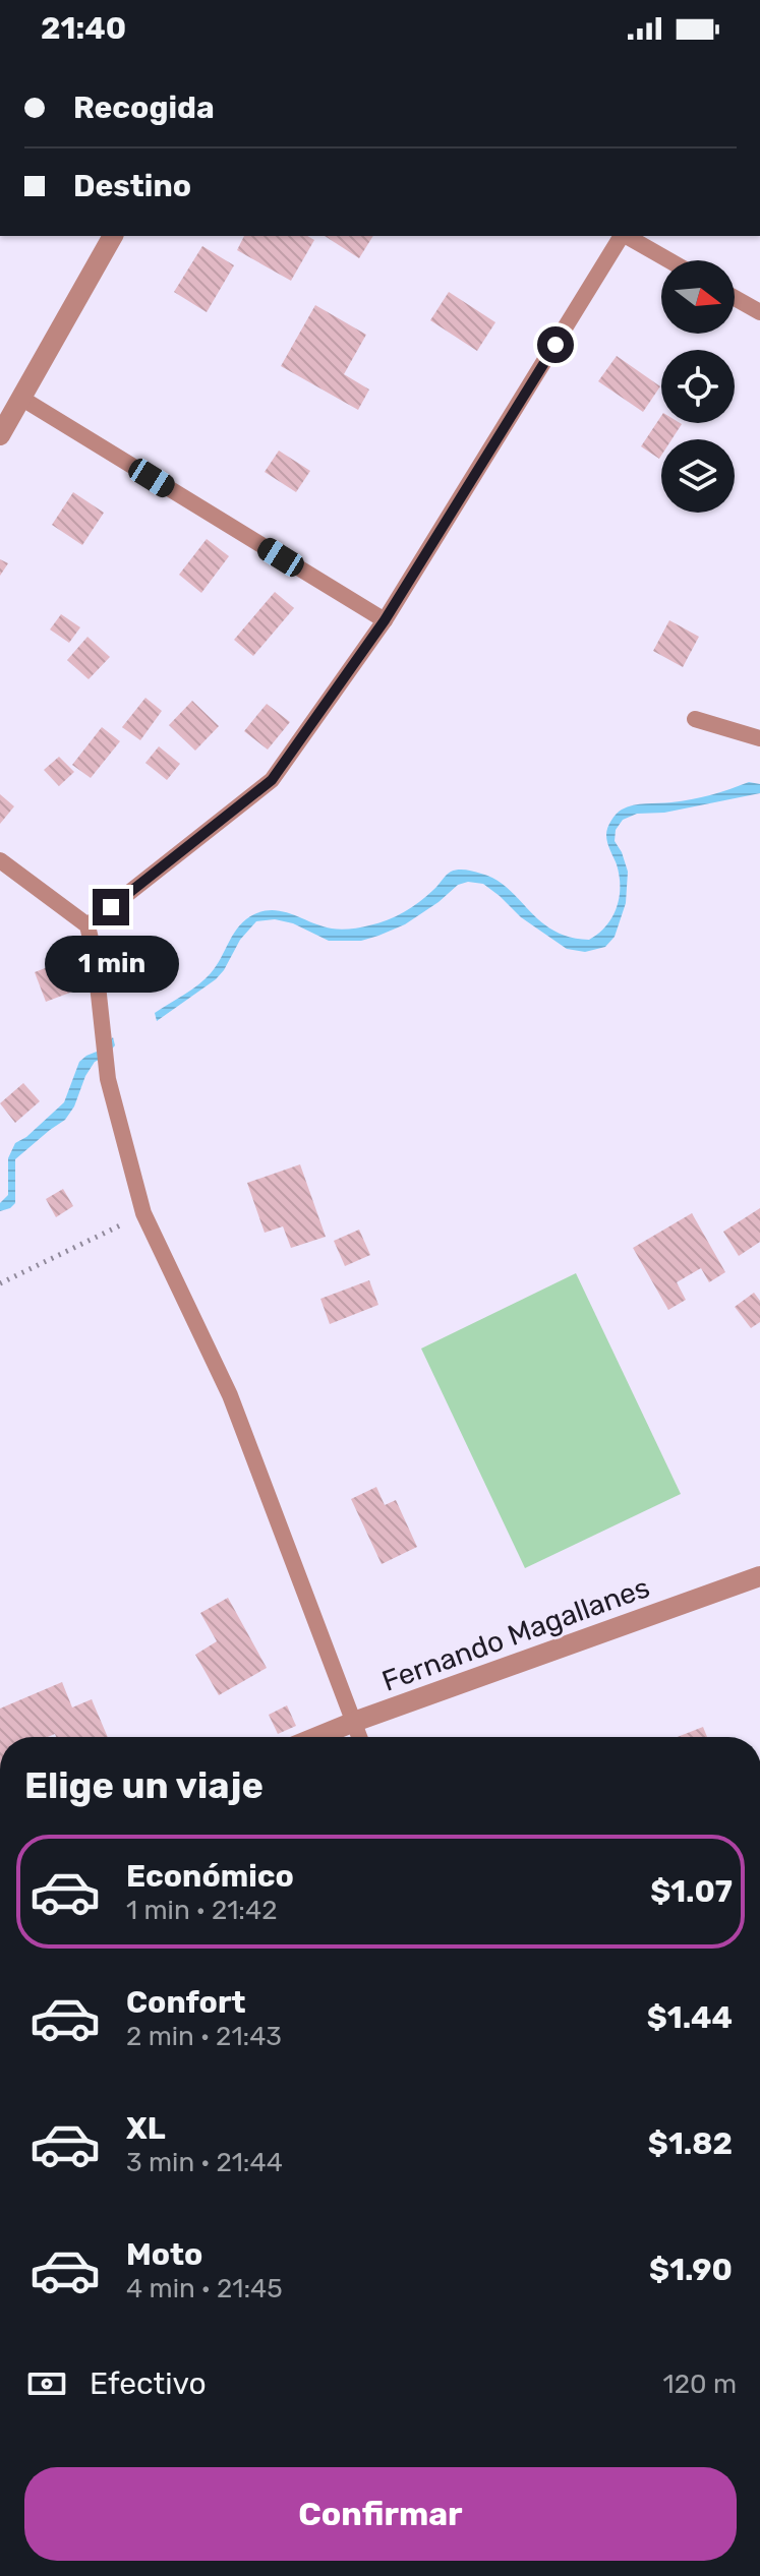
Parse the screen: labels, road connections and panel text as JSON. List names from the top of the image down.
{
  "streets": {
    "street": ["Fernando Magallanes"]
  },
  "north": "right",
  "page": {
    "status": "21:40",
    "banner": ["Recogida", "Destino"],
    "bubble": "1 min",
    "heading": "Elige un viaje",
    "list": [
      {
        "name": "Económico",
        "note": "1 min · 21:42",
        "value": "$1.07"
      },
      {
        "name": "Confort",
        "note": "2 min · 21:43",
        "value": "$1.44"
      },
      {
        "name": "XL",
        "note": "3 min · 21:44",
        "value": "$1.82"
      },
      {
        "name": "Moto",
        "note": "4 min · 21:45",
        "value": "$1.90"
      }
    ],
    "pay": ["Efectivo", "120 m"],
    "buttons": "Confirmar"
  }
}
